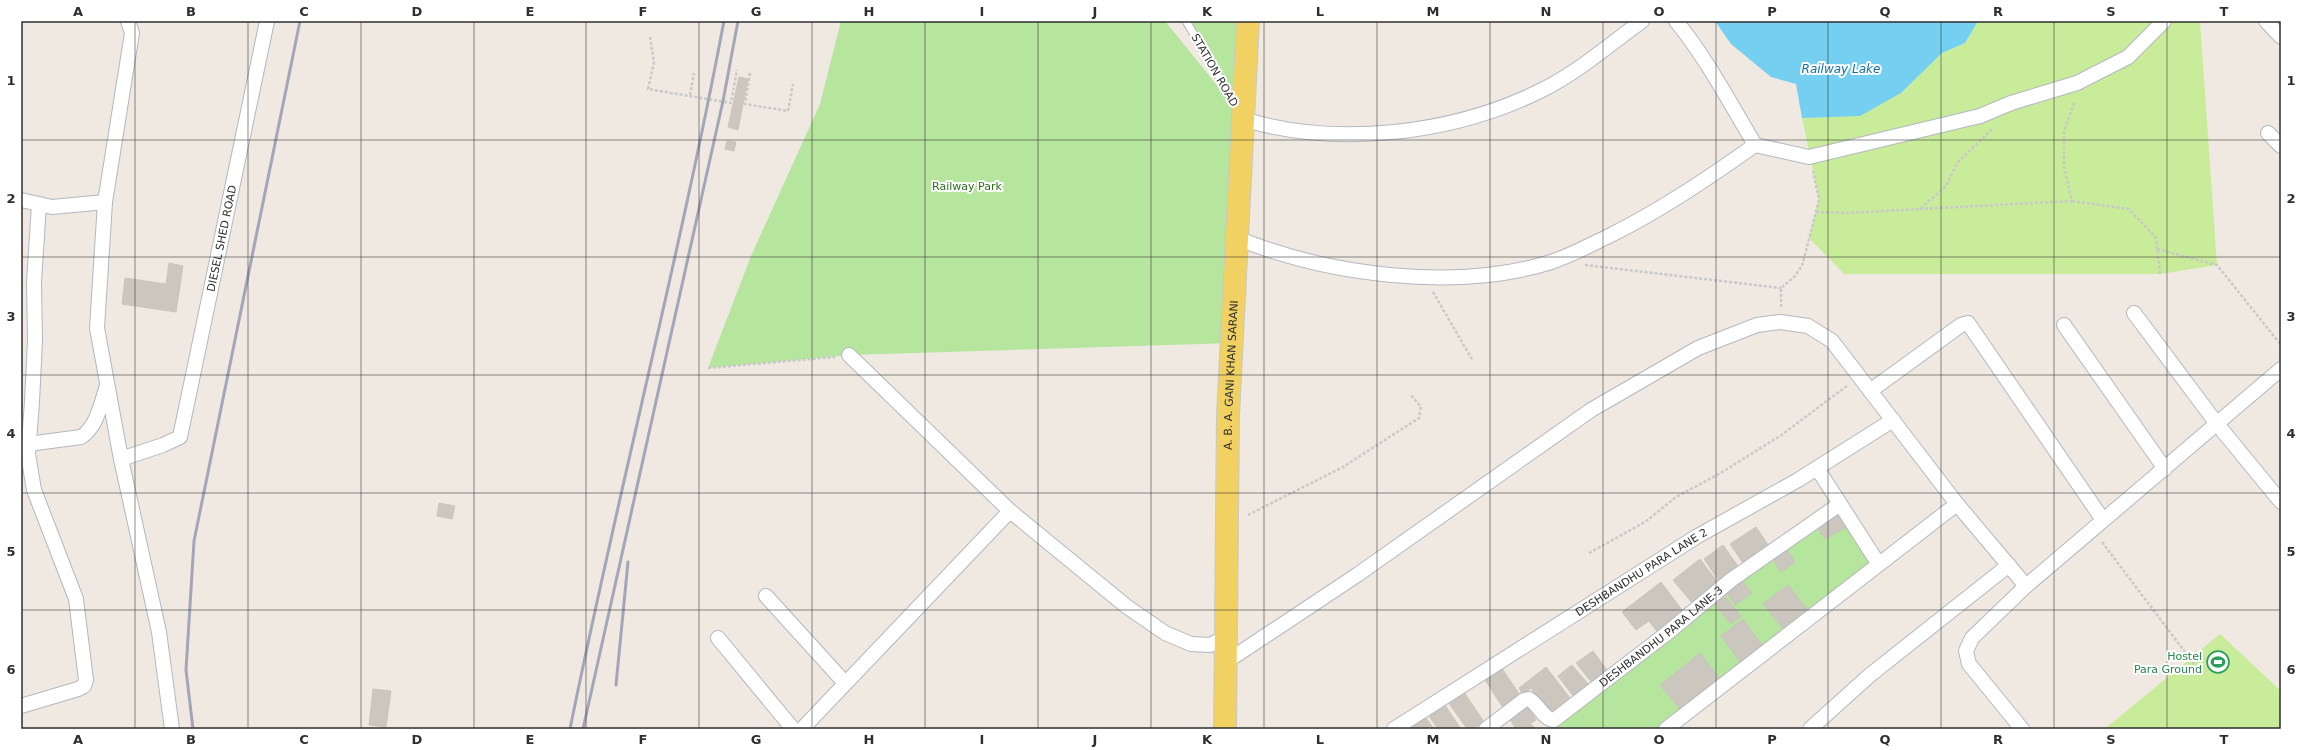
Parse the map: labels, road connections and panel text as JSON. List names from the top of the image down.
{
  "streets": {
    "main road": ["A. B. A. GANI KHAN SARANI"],
    "street": ["DIESEL SHED ROAD", "DESHBANDHU PARA LANE 2", "DESHBANDHU PARA LANE-3"],
    "lane": ["STATION ROAD"]
  },
  "crossings": [
    ["STATION ROAD", "A. B. A. GANI KHAN SARANI"]
  ],
  "water": ["Railway Lake"],
  "parks": ["Railway Park"],
  "places": {
    "sports": ["Hostel Para Ground"]
  },
  "grid": {
    "columns": [
      "A",
      "B",
      "C",
      "D",
      "E",
      "F",
      "G",
      "H",
      "I",
      "J",
      "K",
      "L",
      "M",
      "N",
      "O",
      "P",
      "Q",
      "R",
      "S",
      "T"
    ],
    "rows": [
      "1",
      "2",
      "3",
      "4",
      "5",
      "6"
    ]
  }
}
